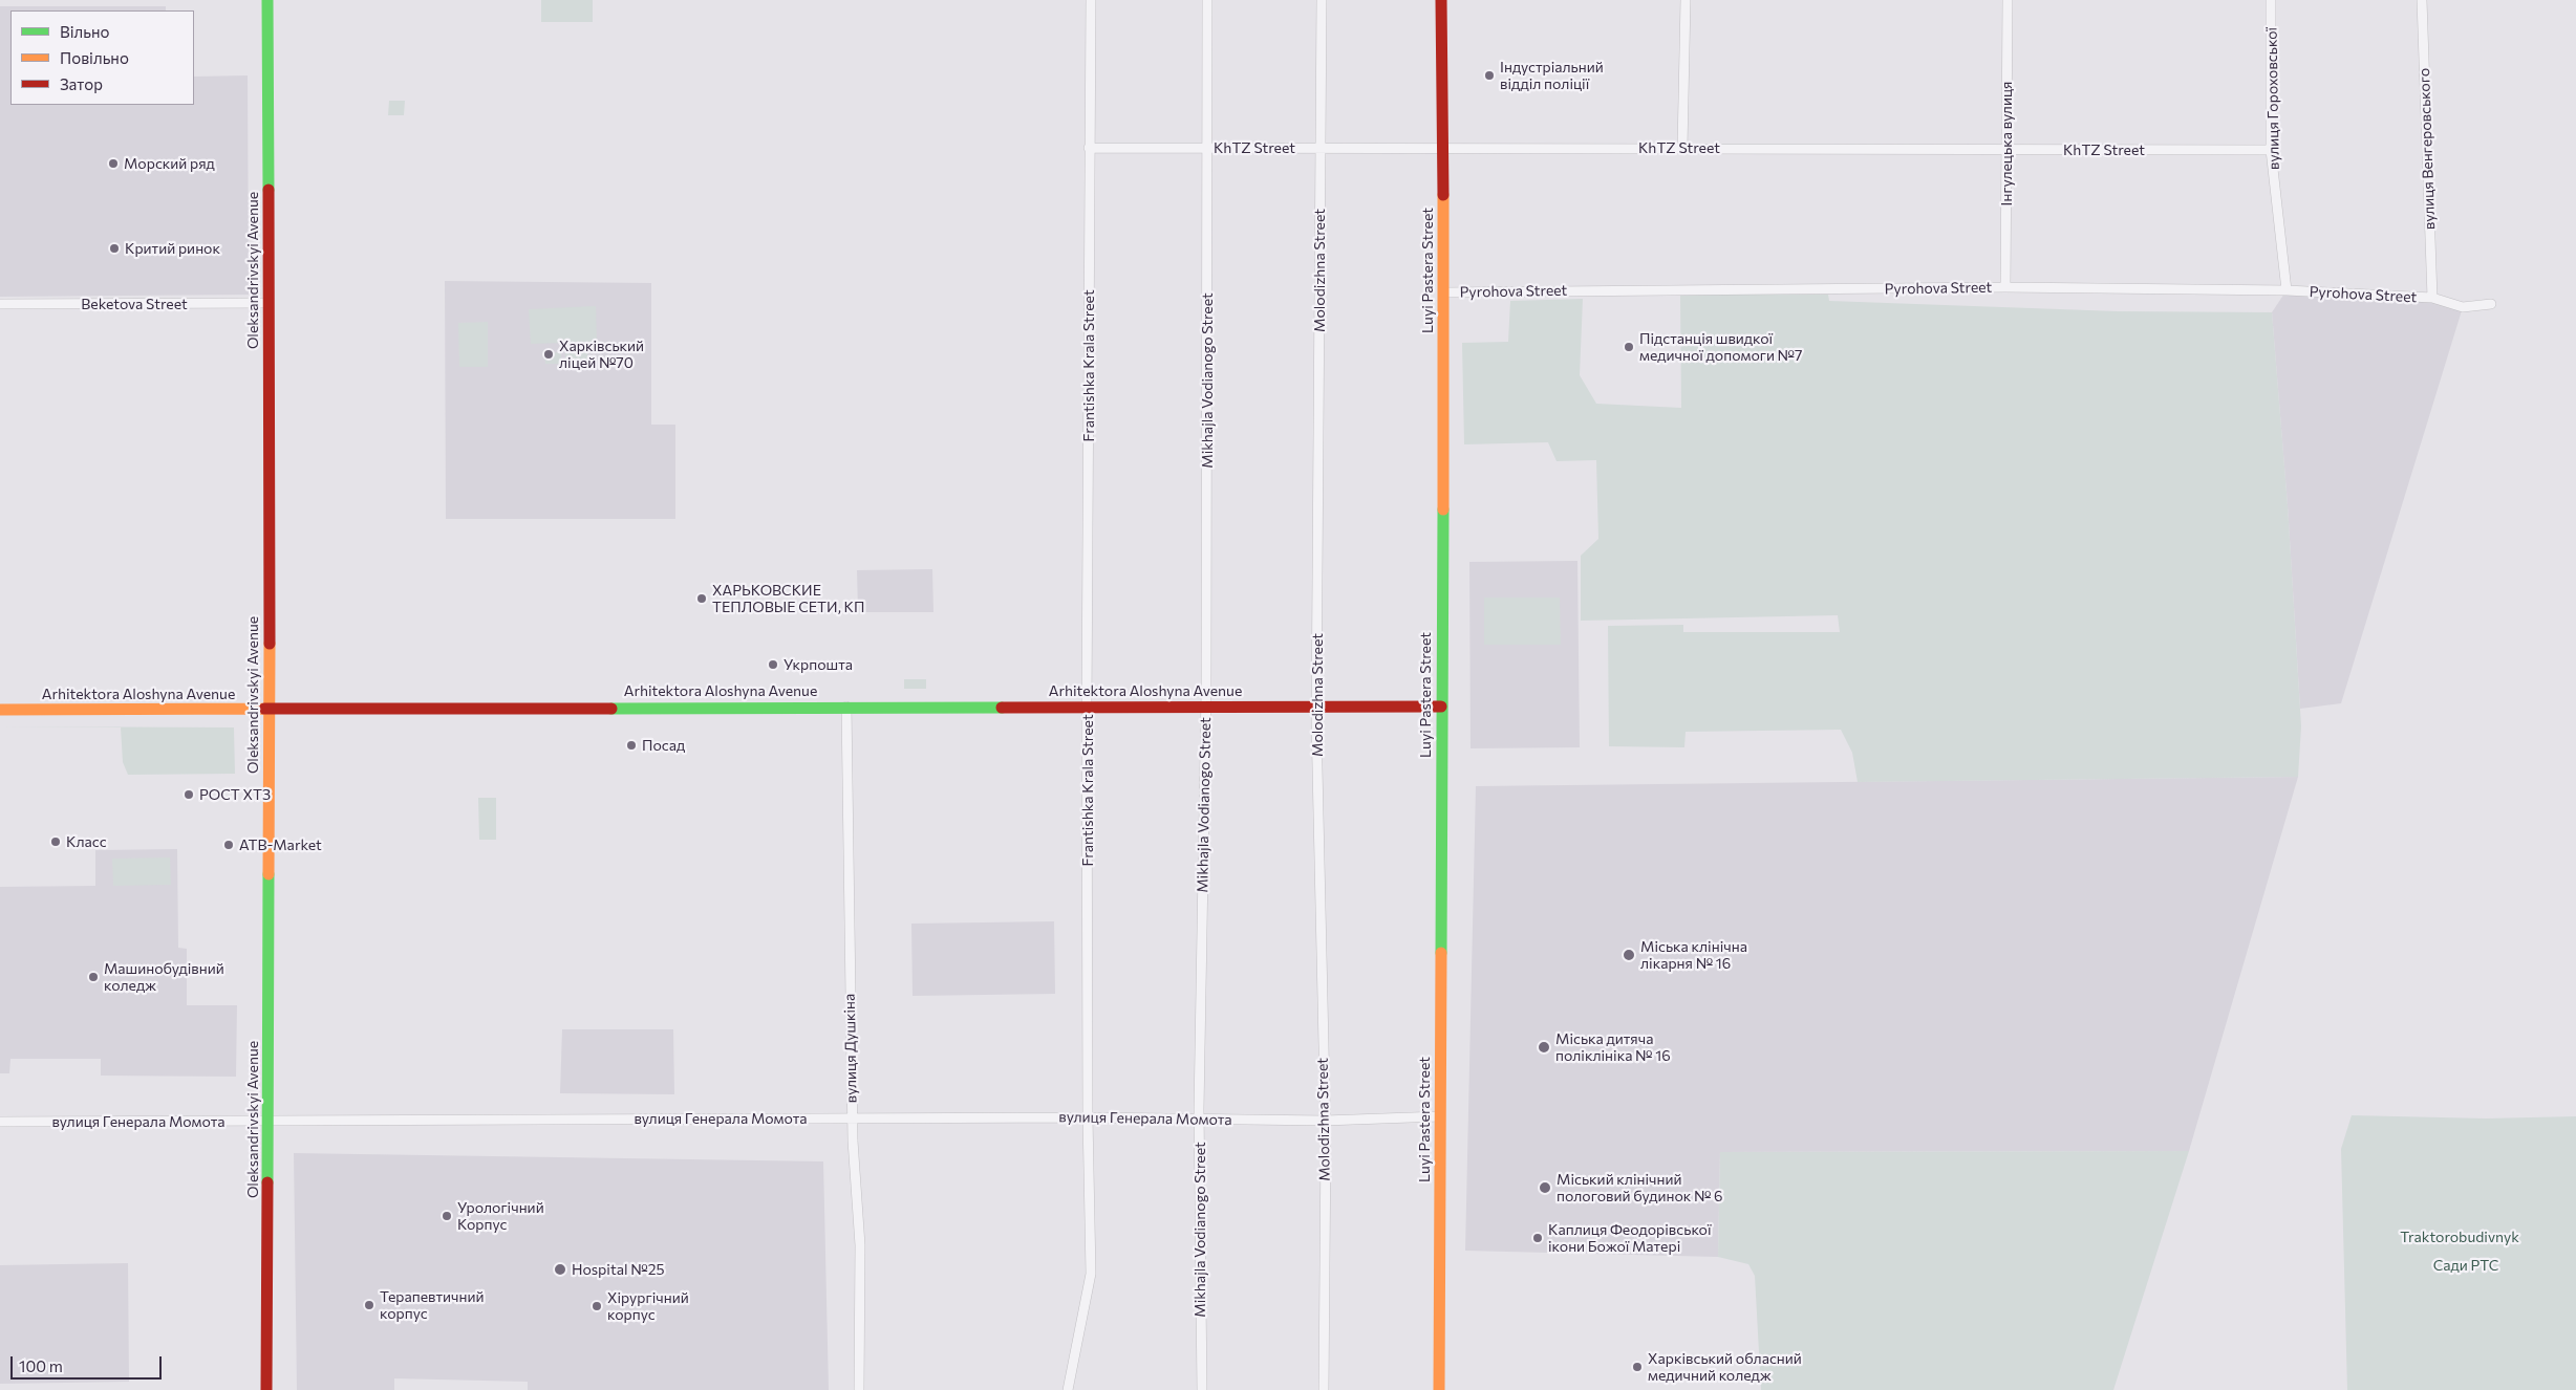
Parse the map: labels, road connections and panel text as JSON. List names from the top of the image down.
{
  "streets": {
    "street": [
      "вулиця Гороховської",
      "Інгулецька вулиця",
      "KhTZ Street",
      "вулиця Венгеровського",
      "Oleksandrivskyi Avenue",
      "Molodizhna Street",
      "Luyi Pastera Street",
      "Pyrohova Street",
      "Beketova Street",
      "Frantishka Krala Street",
      "Mikhajla Vodianogo Street",
      "Arhitektora Aloshyna Avenue",
      "вулиця Душкіна",
      "вулиця Генерала Момота"
    ]
  },
  "crossings": [
    ["вулиця Гороховської", "KhTZ Street"],
    ["вулиця Гороховської", "Pyrohova Street"],
    ["Інгулецька вулиця", "KhTZ Street"],
    ["Інгулецька вулиця", "Pyrohova Street"],
    ["KhTZ Street", "Molodizhna Street"],
    ["KhTZ Street", "Luyi Pastera Street"],
    ["KhTZ Street", "Frantishka Krala Street"],
    ["KhTZ Street", "Mikhajla Vodianogo Street"],
    ["вулиця Венгеровського", "Pyrohova Street"],
    ["Oleksandrivskyi Avenue", "Beketova Street"],
    ["Oleksandrivskyi Avenue", "Arhitektora Aloshyna Avenue"],
    ["Oleksandrivskyi Avenue", "вулиця Генерала Момота"],
    ["Molodizhna Street", "Arhitektora Aloshyna Avenue"],
    ["Molodizhna Street", "вулиця Генерала Момота"],
    ["Luyi Pastera Street", "Pyrohova Street"],
    ["Luyi Pastera Street", "Arhitektora Aloshyna Avenue"],
    ["Luyi Pastera Street", "вулиця Генерала Момота"],
    ["Frantishka Krala Street", "Arhitektora Aloshyna Avenue"],
    ["Frantishka Krala Street", "вулиця Генерала Момота"],
    ["Mikhajla Vodianogo Street", "Arhitektora Aloshyna Avenue"],
    ["Mikhajla Vodianogo Street", "вулиця Генерала Момота"],
    ["Arhitektora Aloshyna Avenue", "вулиця Душкіна"],
    ["вулиця Душкіна", "вулиця Генерала Момота"]
  ],
  "parks": ["Traktorobudivnyk", "Сади РТС"],
  "places": [
    "Індустріальний відділ поліції",
    "Морский ряд",
    "Критий ринок",
    "Підстанція швидкої медичної допомоги №7",
    "Харківський ліцей №70",
    "ХАРЬКОВСКИЕ ТЕПЛОВЫЕ СЕТИ, КП",
    "Укрпошта",
    "Посад",
    "РОСТ ХТЗ",
    "Класс",
    "ATB-Market",
    "Міська клінічна лікарня № 16",
    "Машинобудівний коледж",
    "Міська дитяча поліклініка № 16",
    "Міський клінічний пологовий будинок № 6",
    "Урологічний Корпус",
    "Каплиця Феодорівської ікони Божої Матері",
    "Hospital №25",
    "Терапевтичний корпус",
    "Хірургічний корпус",
    "Харківський обласний медичний коледж"
  ],
  "legend": ["Вільно", "Повільно", "Затор"],
  "scale_bar": "100 m"
}
